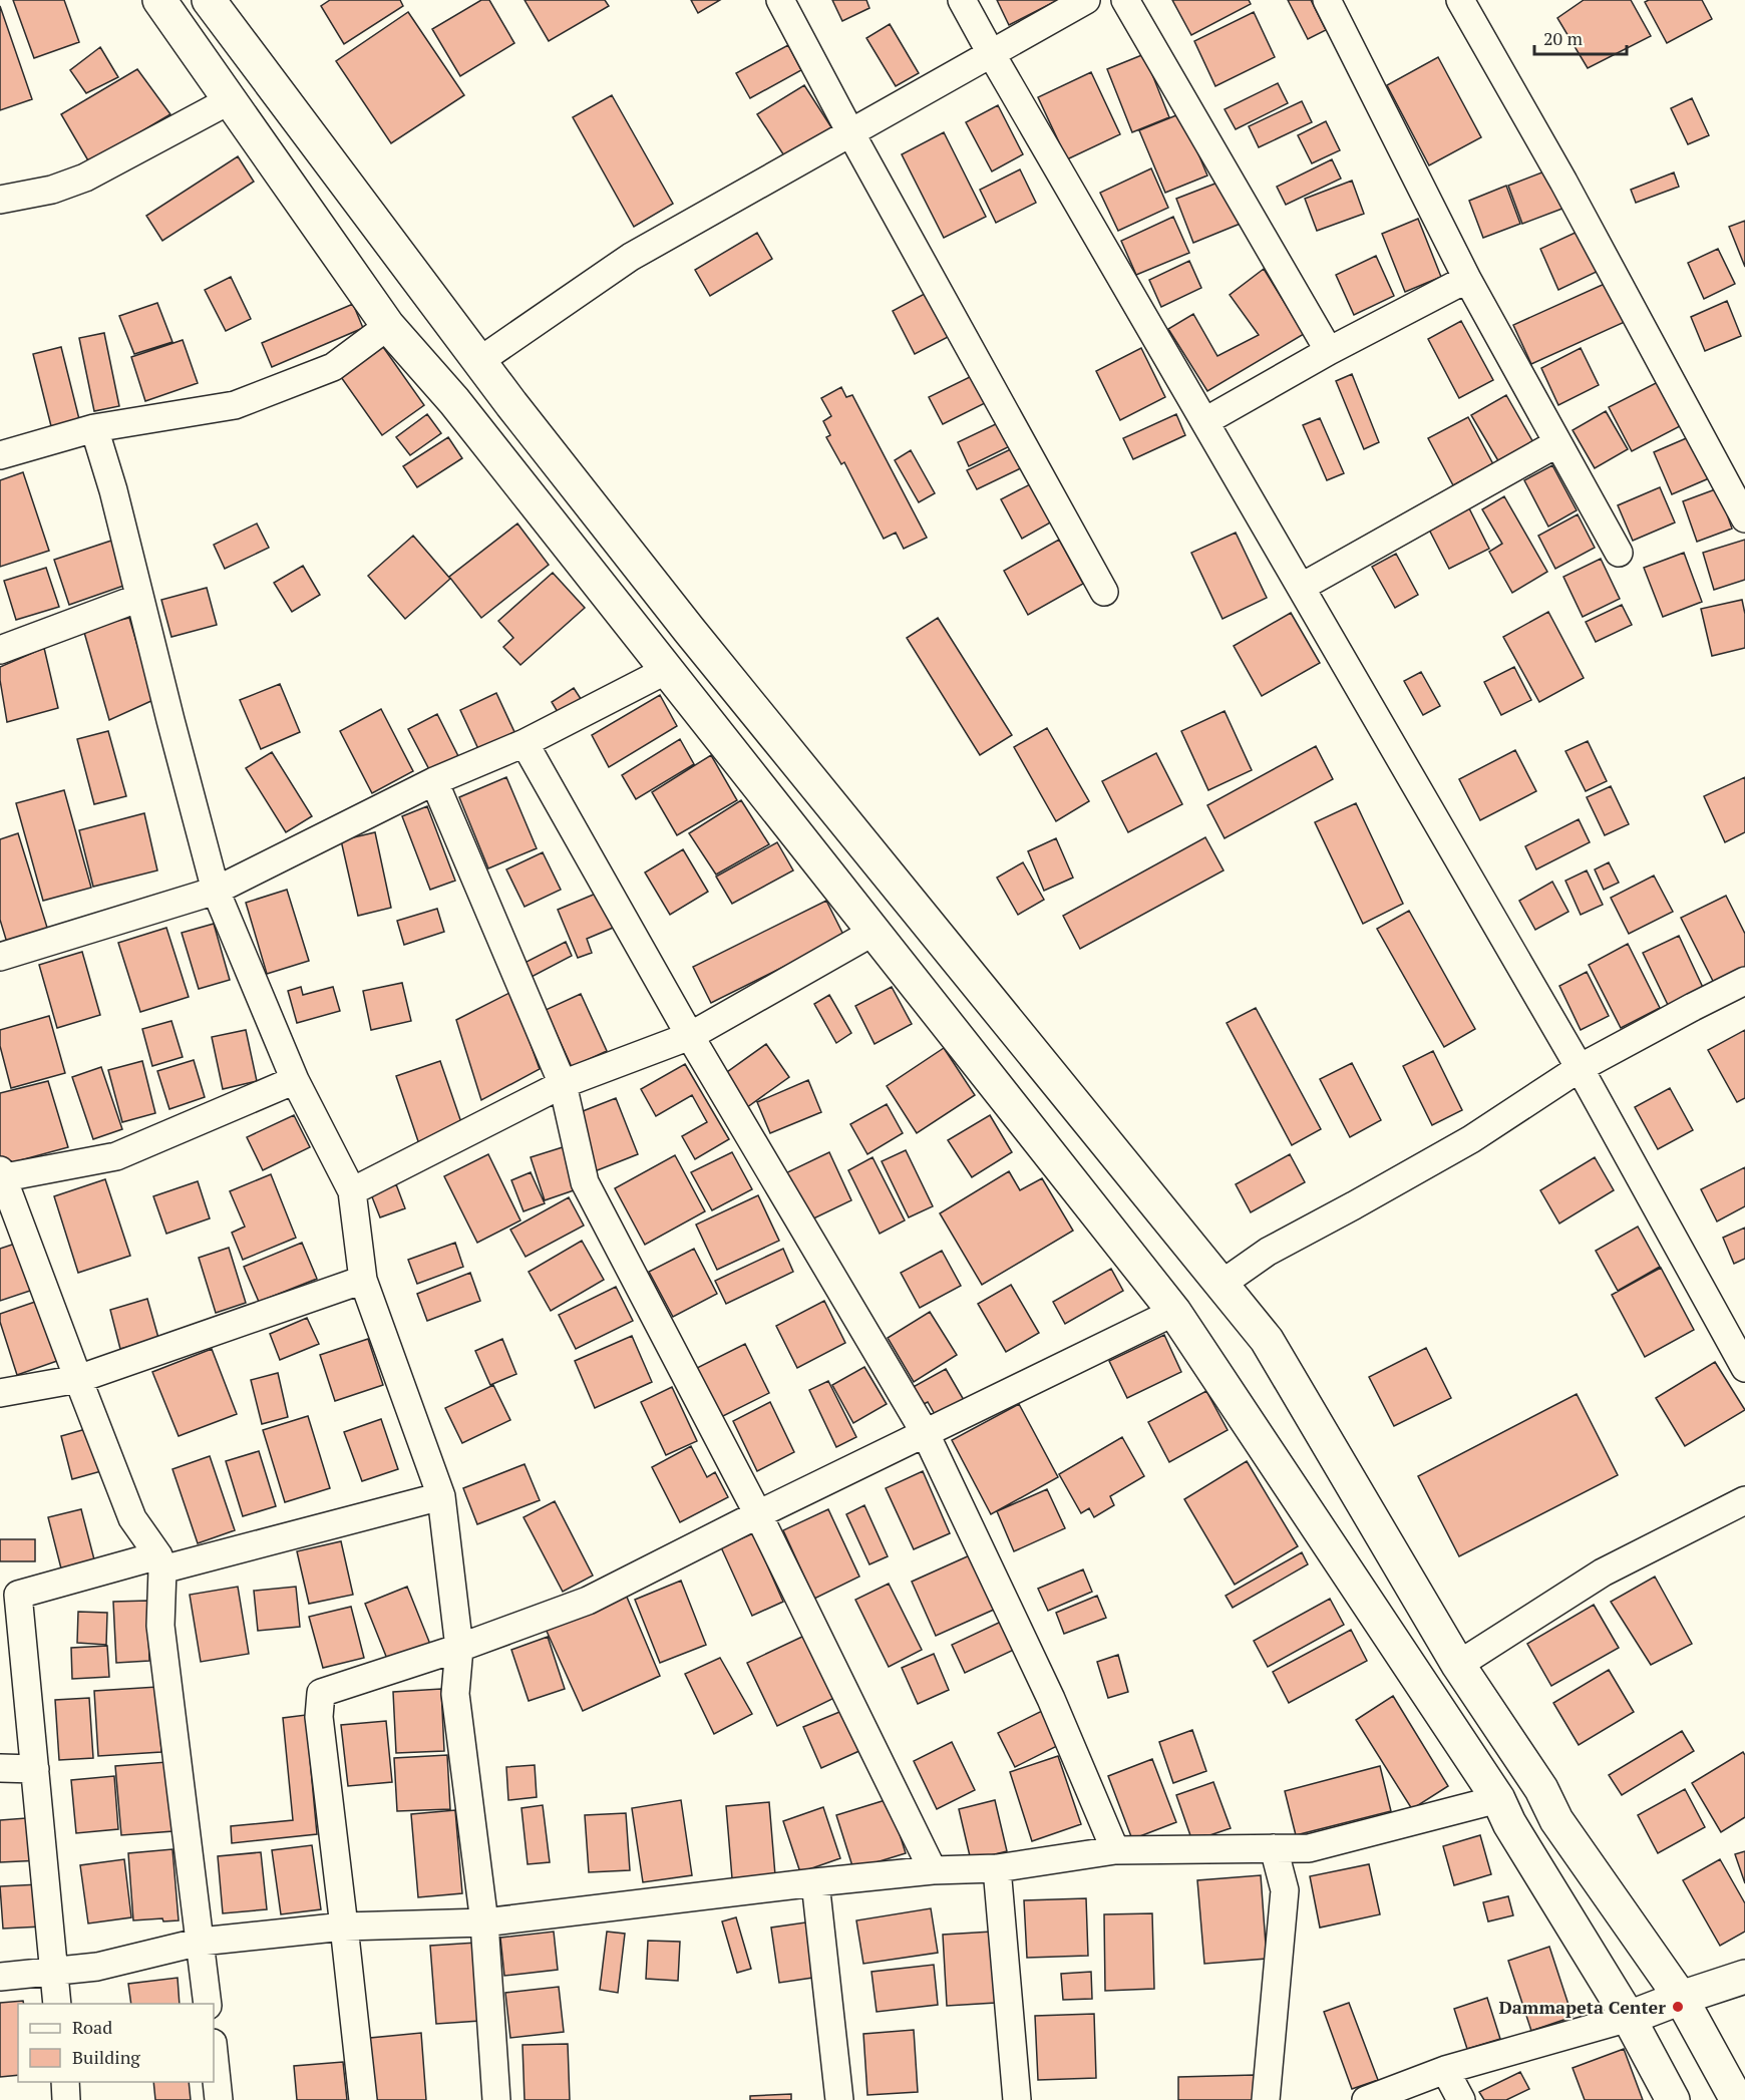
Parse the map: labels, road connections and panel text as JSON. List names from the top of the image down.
{
  "places": ["Dammapeta Center"],
  "legend": ["Road", "Building"],
  "scale_bar": "20 m"
}
